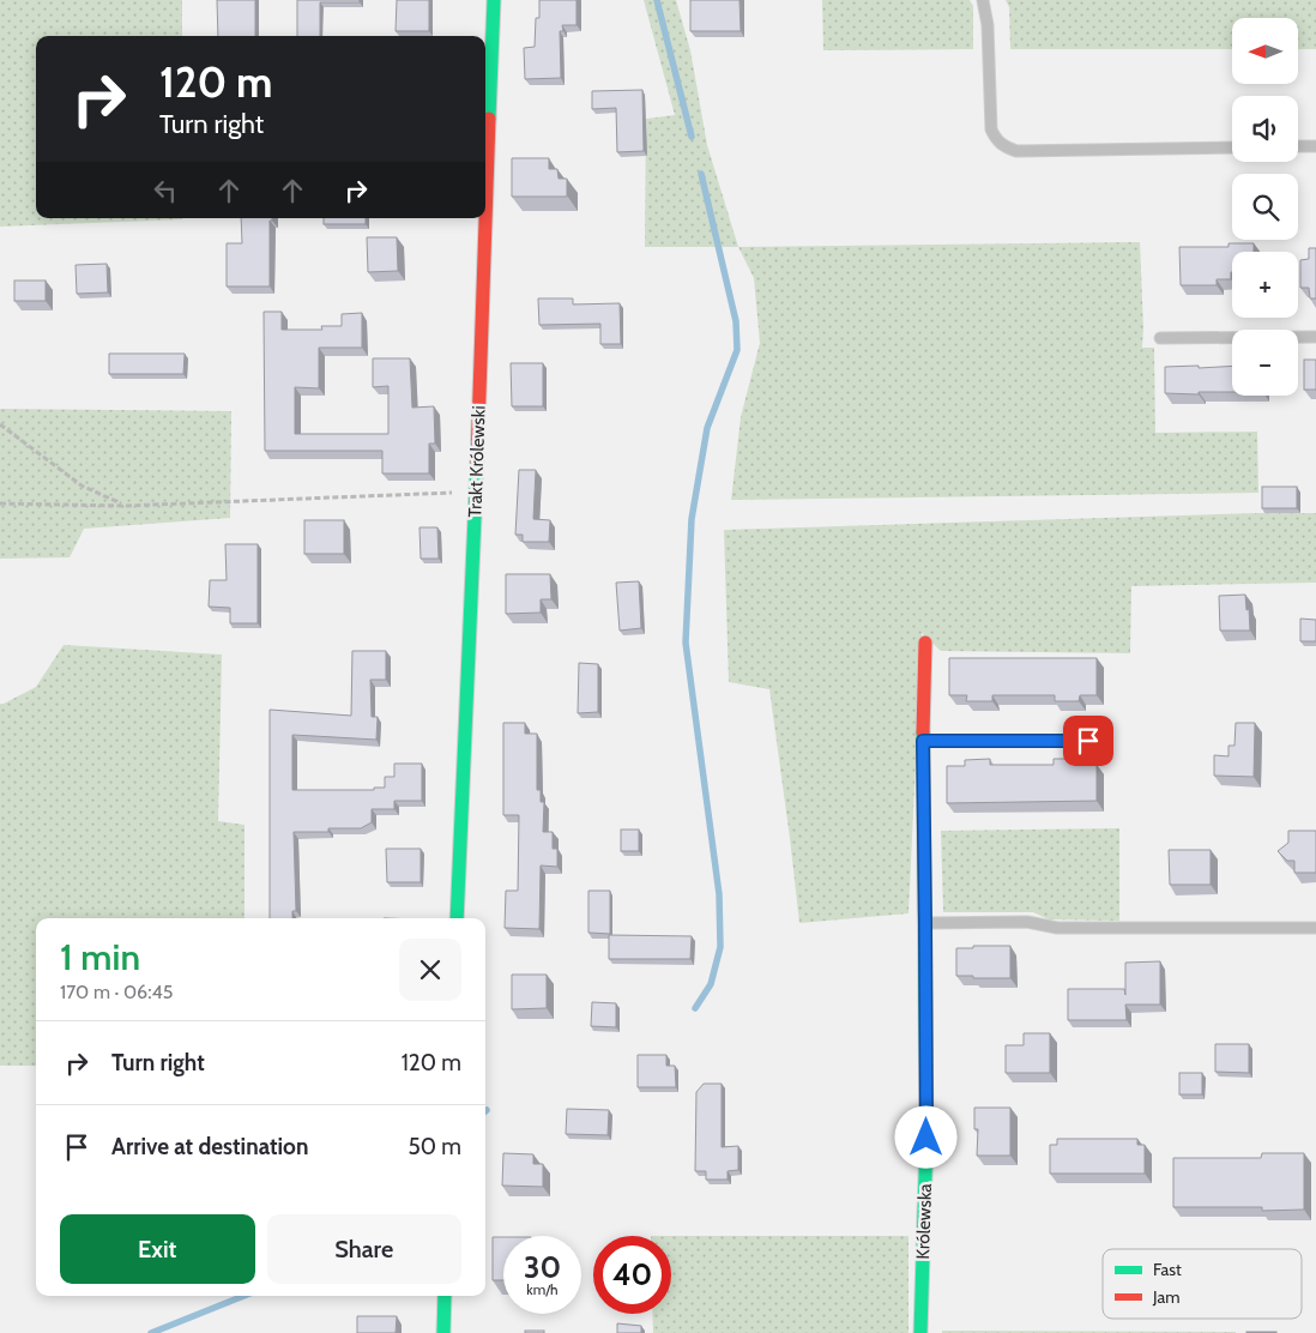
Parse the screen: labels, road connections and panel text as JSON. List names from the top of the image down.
{
  "streets": {
    "street": ["Trakt Królewski", "Królewska"]
  },
  "legend": ["Fast", "Jam"],
  "north": "left",
  "page": {
    "map_buttons": ["+", "−"],
    "turn": ["120 m", "Turn right"],
    "heading": ["1 min", "170 m · 06:45"],
    "list": [
      {
        "name": "Turn right",
        "value": "120 m"
      },
      {
        "name": "Arrive at destination",
        "value": "50 m"
      }
    ],
    "buttons": ["Exit", "Share"],
    "speed": "30 km/h",
    "limit": "40"
  }
}
